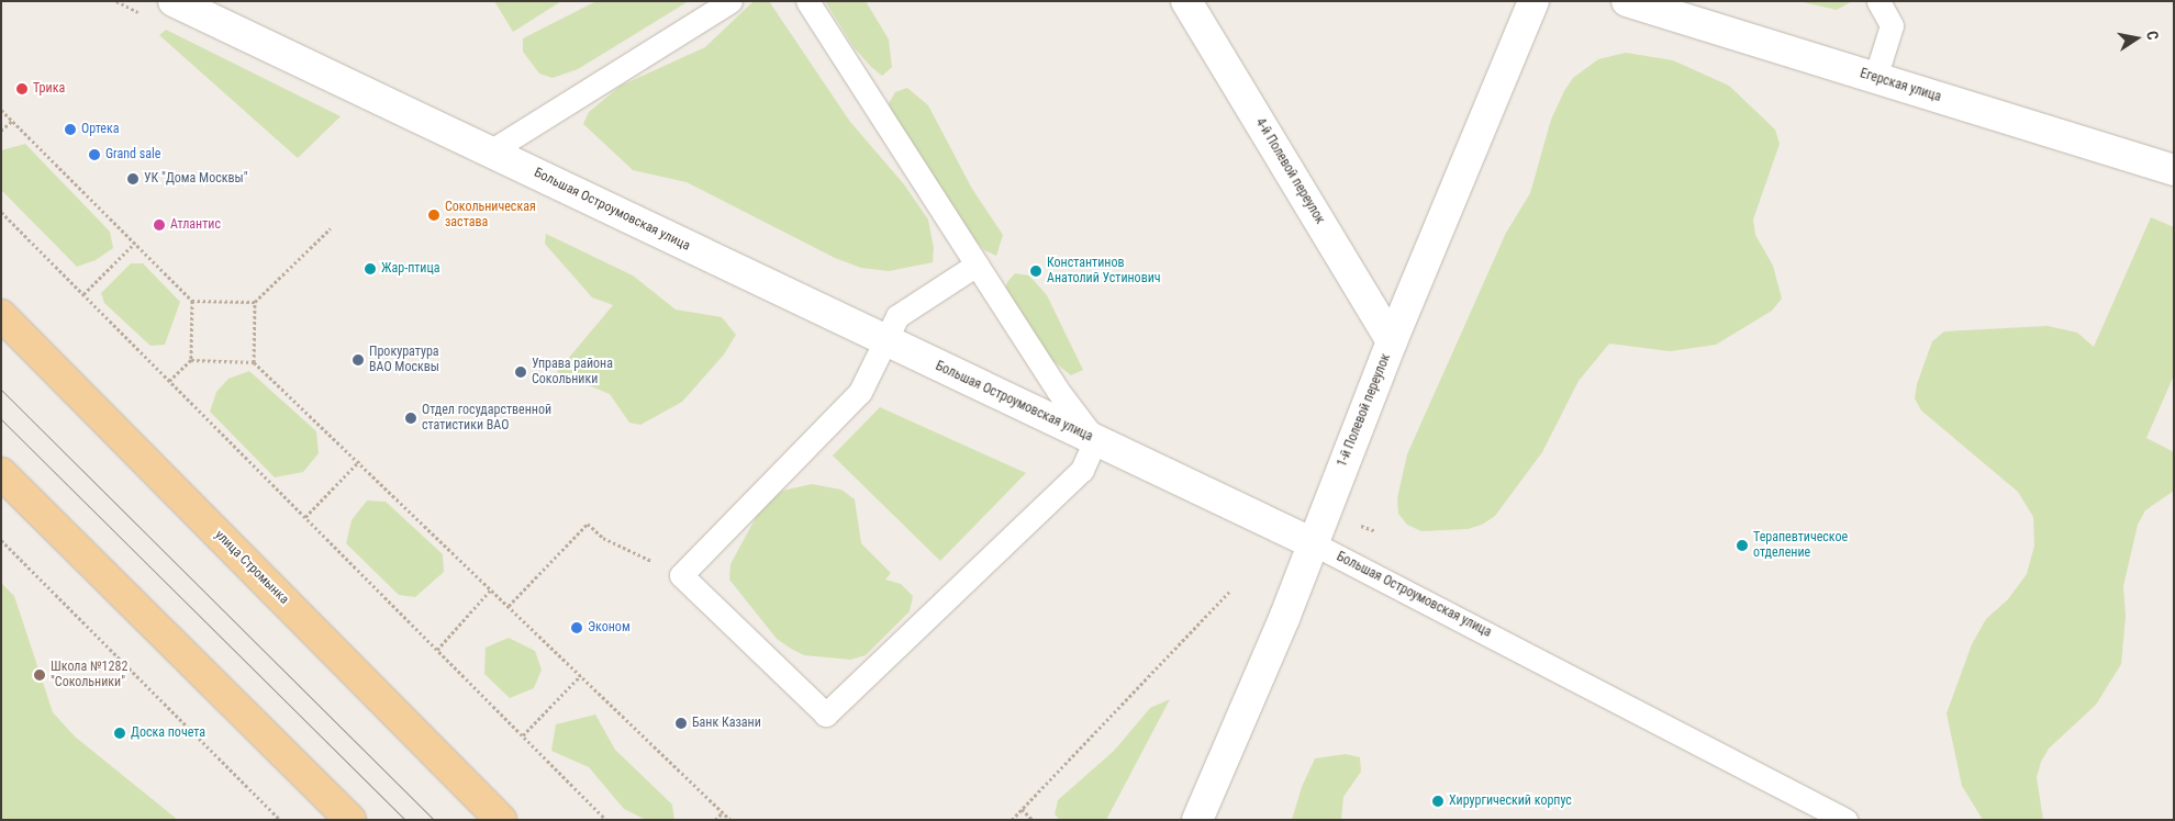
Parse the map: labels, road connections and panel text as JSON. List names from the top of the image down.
{
  "streets": {
    "main road": ["улица Стромынка"],
    "street": [
      "Егерская улица",
      "4-й Полевой переулок",
      "Большая Остроумовская улица",
      "1-й Полевой переулок"
    ]
  },
  "crossings": [
    ["4-й Полевой переулок", "1-й Полевой переулок"],
    ["Большая Остроумовская улица", "1-й Полевой переулок"]
  ],
  "places": [
    "Трика",
    "Ортека",
    "Grand sale",
    "УК \"Дома Москвы\"",
    "Сокольническая застава",
    "Атлантис",
    "Жар-птица",
    "Константинов Анатолий Устинович",
    "Прокуратура ВАО Москвы",
    "Управа района Сокольники",
    "Отдел государственной статистики ВАО",
    "Терапевтическое отделение",
    "Эконом",
    "Школа №1282 \"Сокольники\"",
    "Банк Казани",
    "Доска почета",
    "Хирургический корпус"
  ],
  "north": "right"
}
